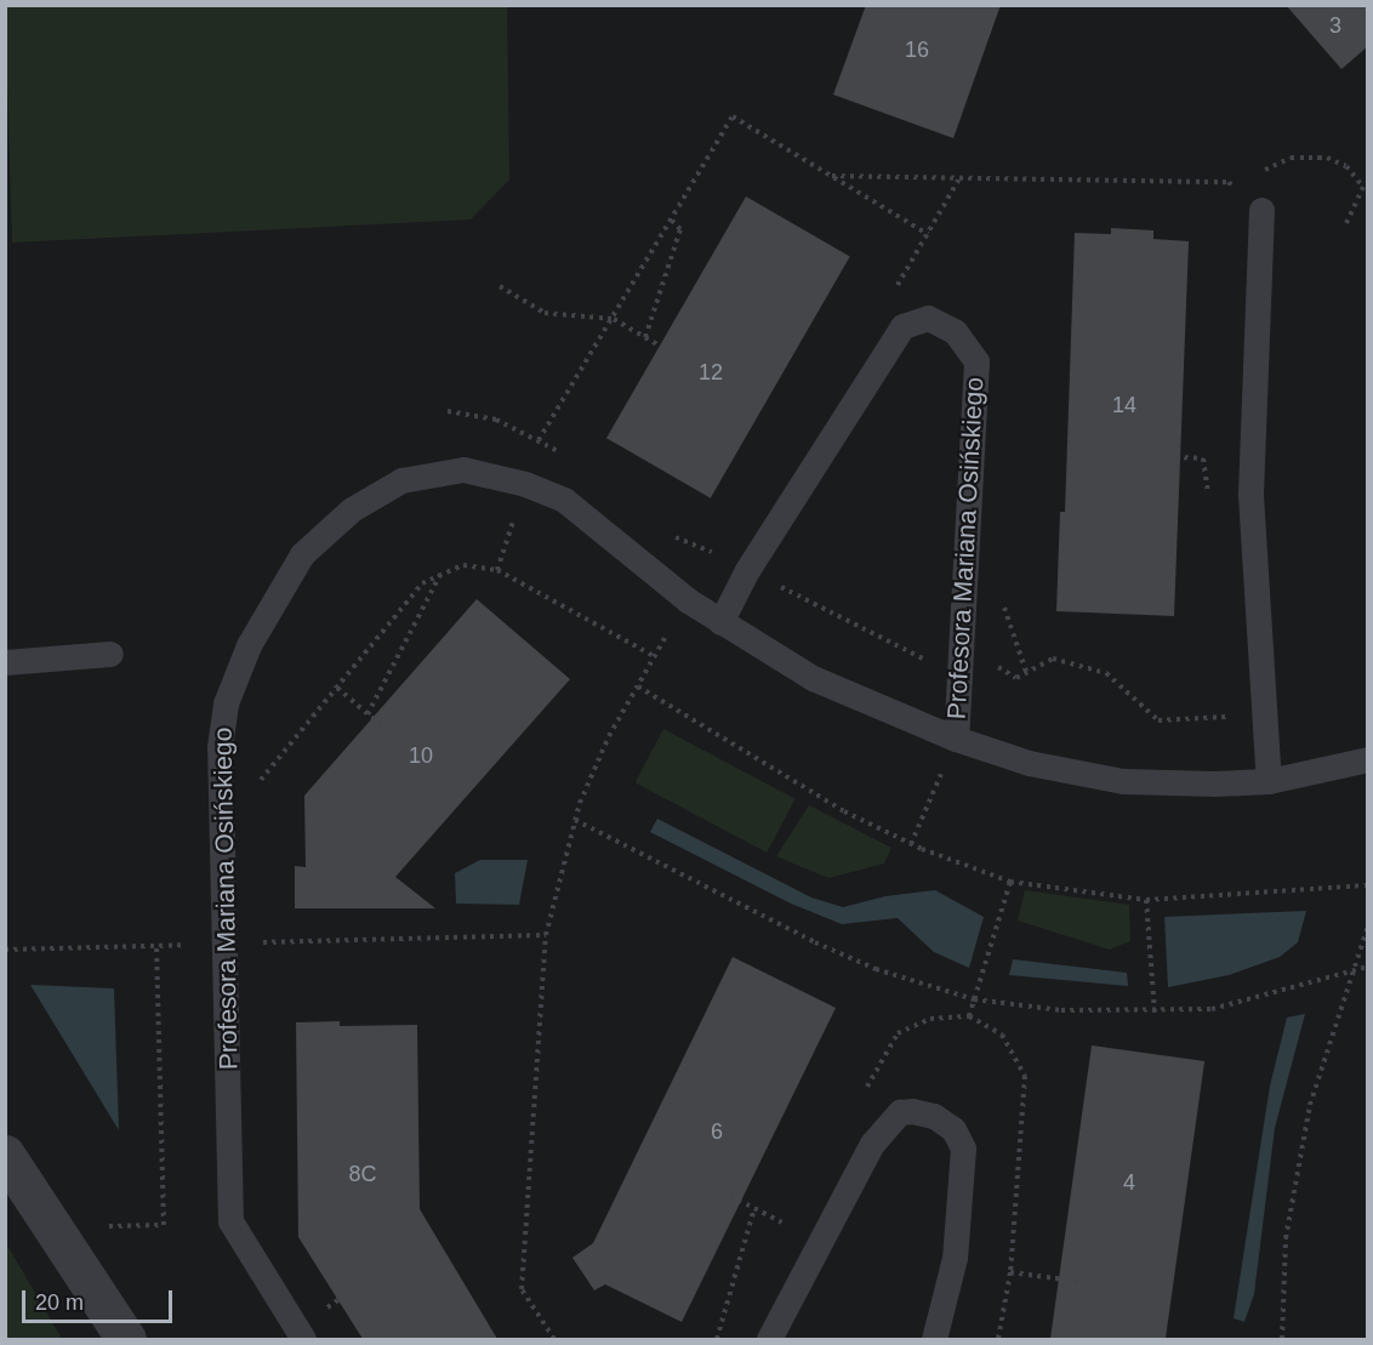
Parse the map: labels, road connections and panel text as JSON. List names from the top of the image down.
{
  "streets": {
    "lane": ["Profesora Mariana Osińskiego"]
  },
  "house_numbers": [
    "3",
    "16",
    "12",
    "14",
    "10",
    "6",
    "8C",
    "4"
  ],
  "scale_bar": "20 m"
}
